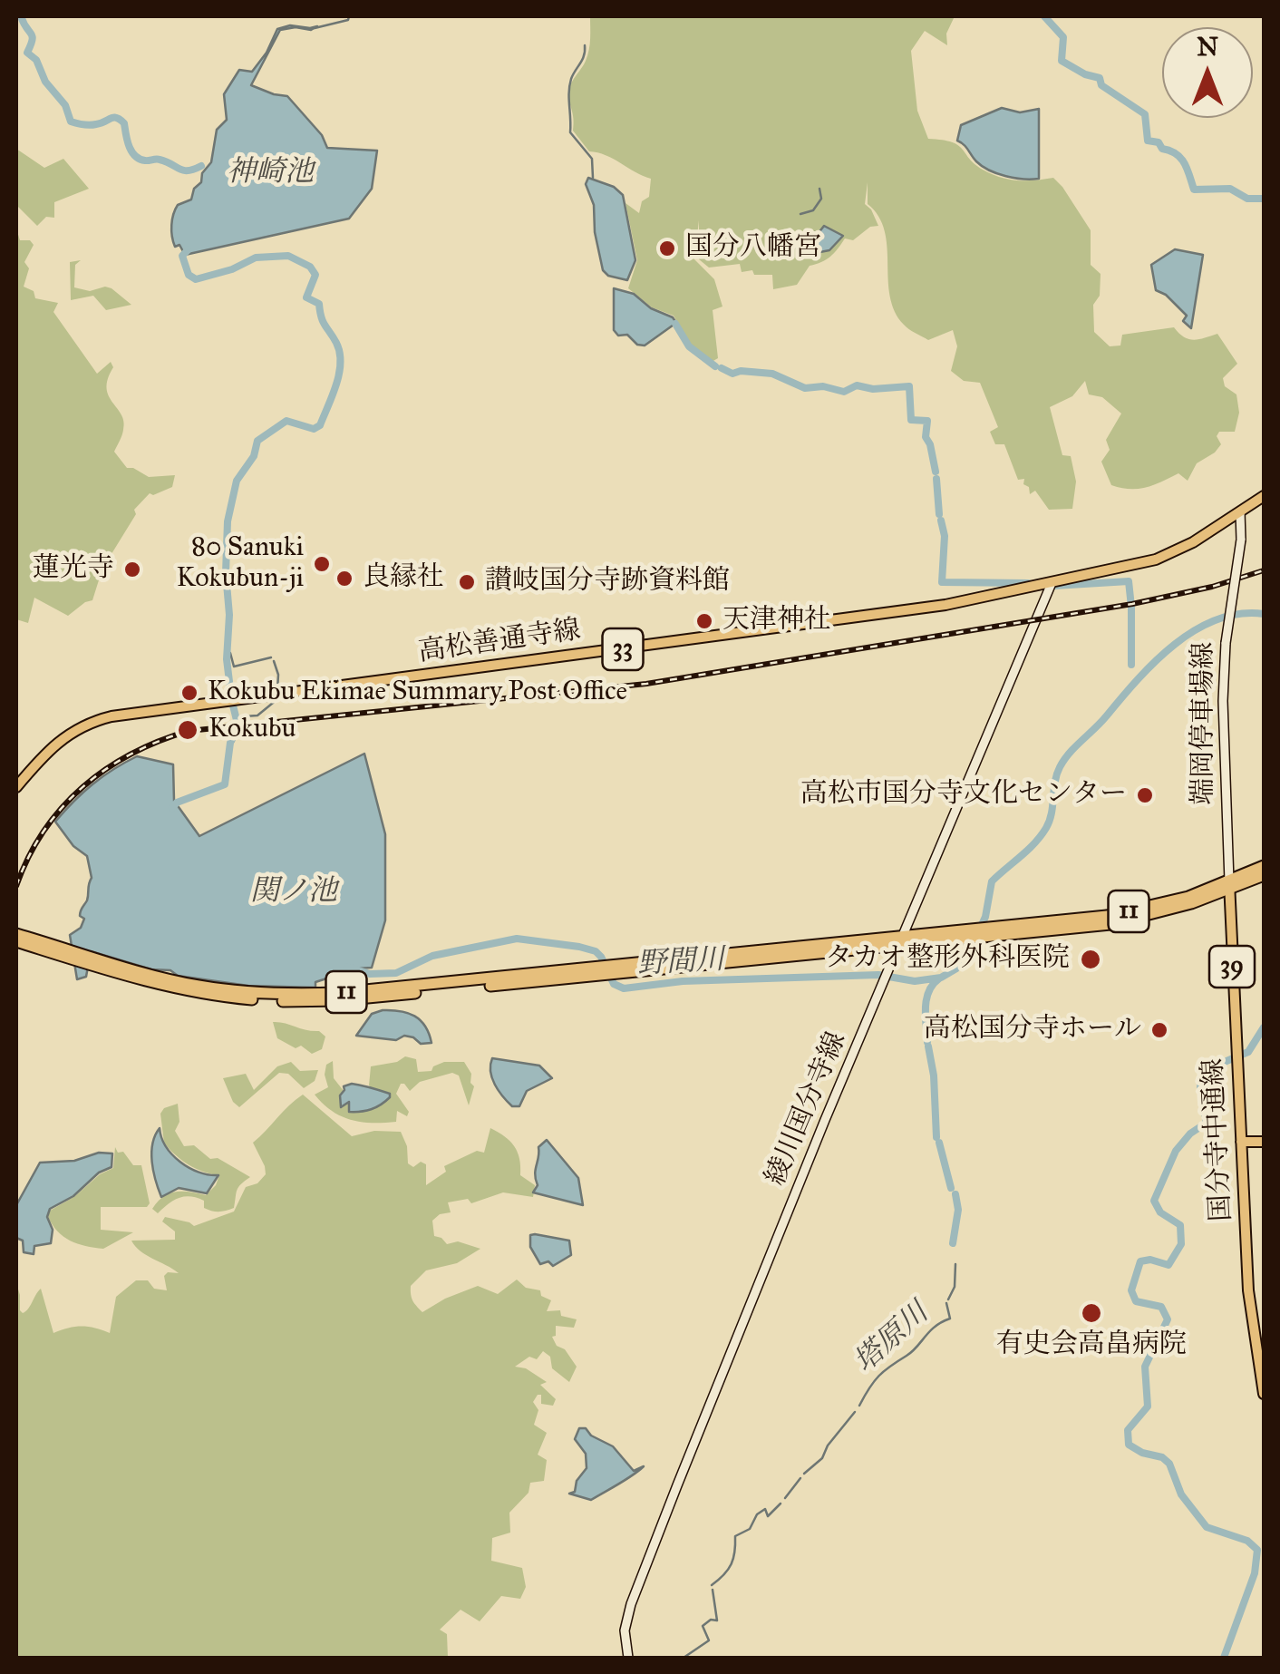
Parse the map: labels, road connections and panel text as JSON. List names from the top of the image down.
{
  "streets": {
    "highway": ["11"],
    "main road": [
      "高松善通寺線",
      "33",
      "端岡停車場線",
      "39",
      "綾川国分寺線",
      "国分寺中通線"
    ]
  },
  "crossings": [
    ["高松善通寺線", "端岡停車場線"],
    ["高松善通寺線", "綾川国分寺線"],
    ["端岡停車場線", "11"],
    ["端岡停車場線", "国分寺中通線"],
    ["11", "綾川国分寺線"],
    ["11", "国分寺中通線"]
  ],
  "water": [
    "神崎池",
    "関ノ池",
    "野間川",
    "塔原川"
  ],
  "places": [
    "国分八幡宮",
    "80 Sanuki Kokubun-ji",
    "蓮光寺",
    "良縁社",
    "讃岐国分寺跡資料館",
    "天津神社",
    "Kokubu Ekimae Summary Post Office",
    "Kokubu",
    "高松市国分寺文化センター",
    "タカオ整形外科医院",
    "高松国分寺ホール",
    "有史会高畠病院"
  ],
  "north": "top"
}
